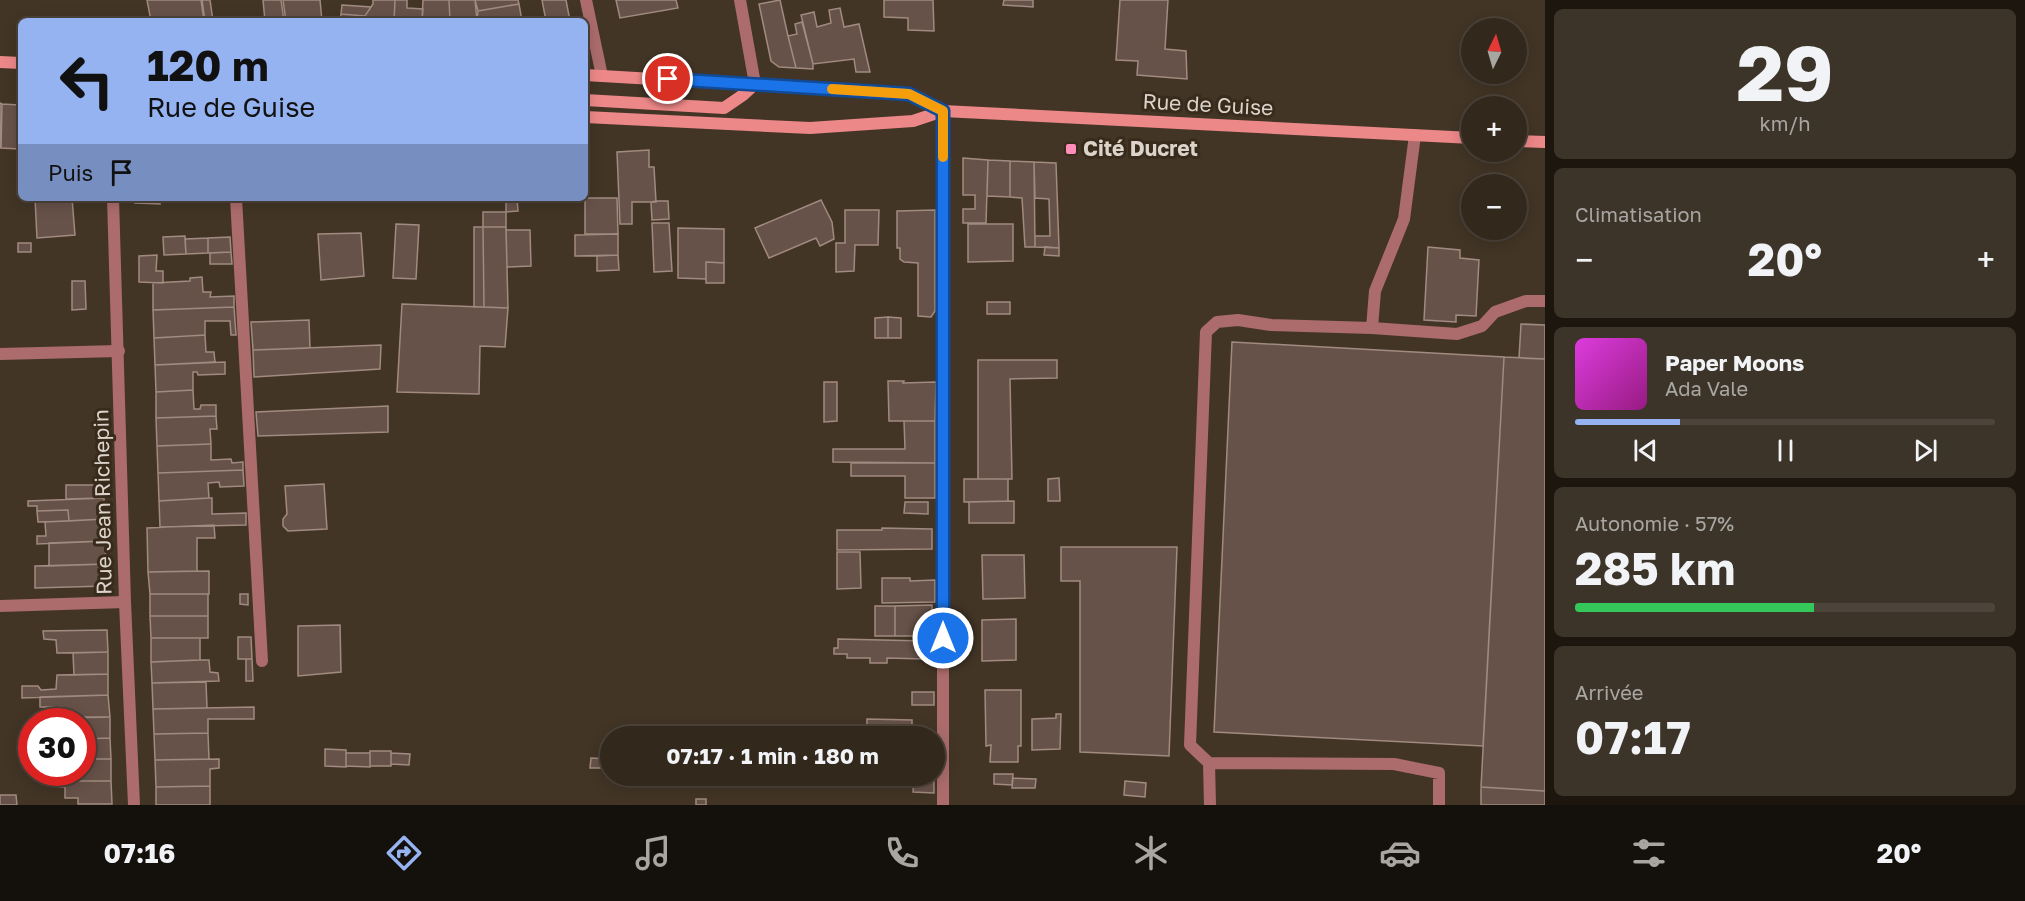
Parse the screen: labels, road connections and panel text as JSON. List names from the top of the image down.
{
  "streets": {
    "main road": ["Rue de Guise"],
    "street": ["Rue Jean Richepin"]
  },
  "places": {
    "transit": ["Cité Ducret"]
  },
  "north": "top",
  "page": {
    "tile": [
      ["29", "km/h"],
      "Climatisation",
      ["Autonomie · 57%", "285 km"],
      ["Arrivée", "07:17"]
    ],
    "map_buttons": ["+", "−"],
    "turn": ["120 m", "Rue de Guise"],
    "then": "Puis",
    "heat": ["−", "20°", "+"],
    "song": ["Paper Moons", "Ada Vale"],
    "limit": "30",
    "trip": "07:17 · 1 min · 180 m",
    "tabs": ["07:16", "20°"]
  }
}
